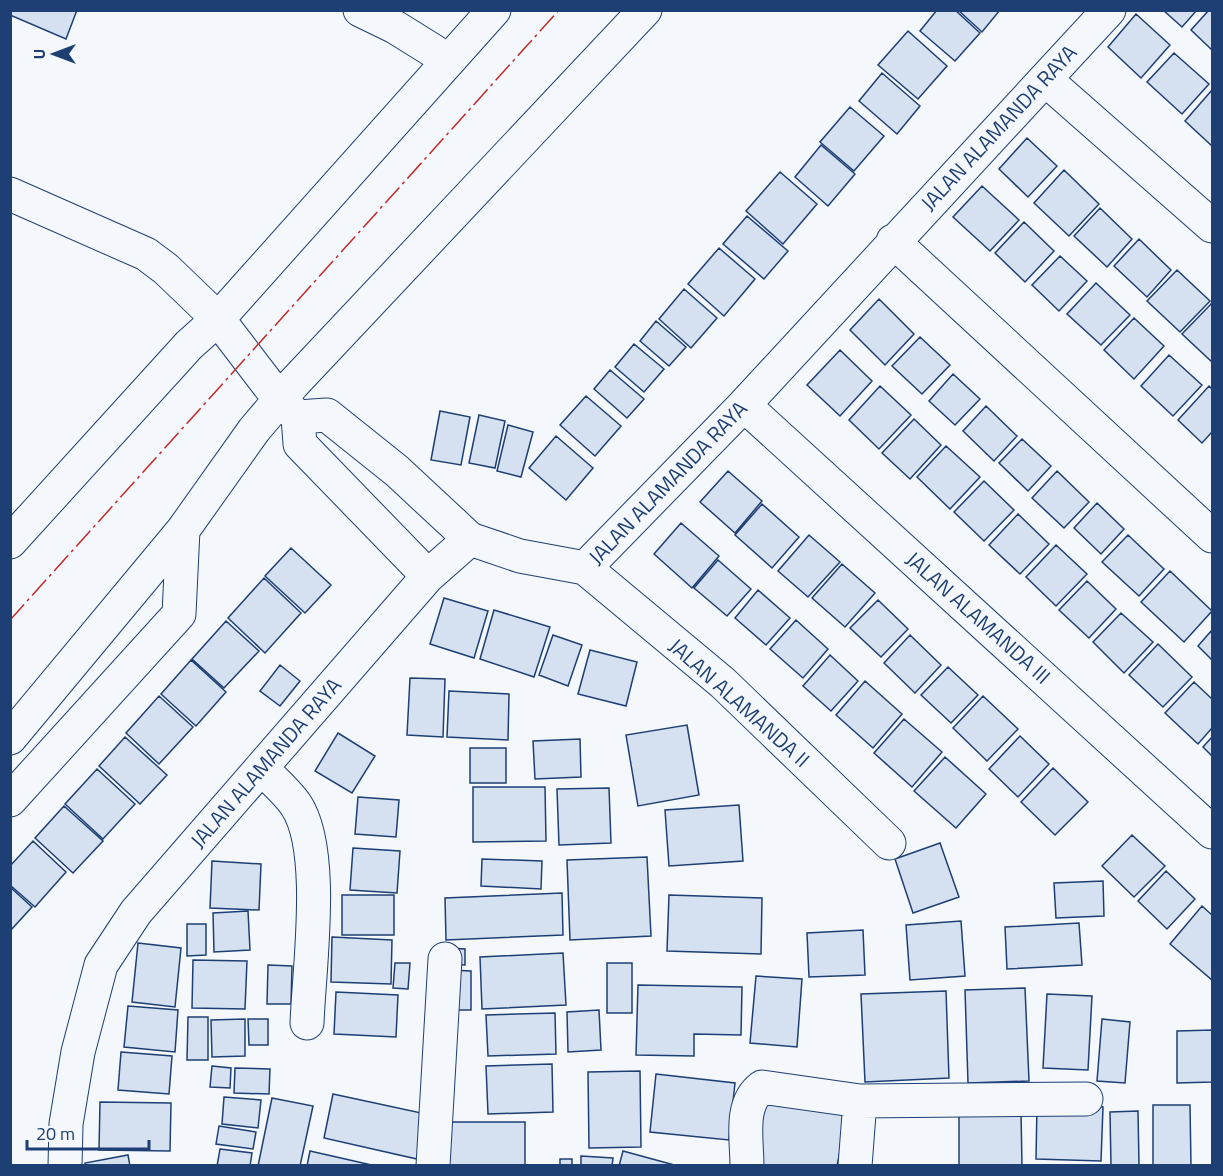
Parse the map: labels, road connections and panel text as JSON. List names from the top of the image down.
{
  "streets": {
    "street": ["JALAN ALAMANDA RAYA", "JALAN ALAMANDA III", "JALAN ALAMANDA II"]
  },
  "crossings": [
    ["JALAN ALAMANDA RAYA", "JALAN ALAMANDA III"],
    ["JALAN ALAMANDA RAYA", "JALAN ALAMANDA II"]
  ],
  "scale_bar": "20 m",
  "north": "left"
}
